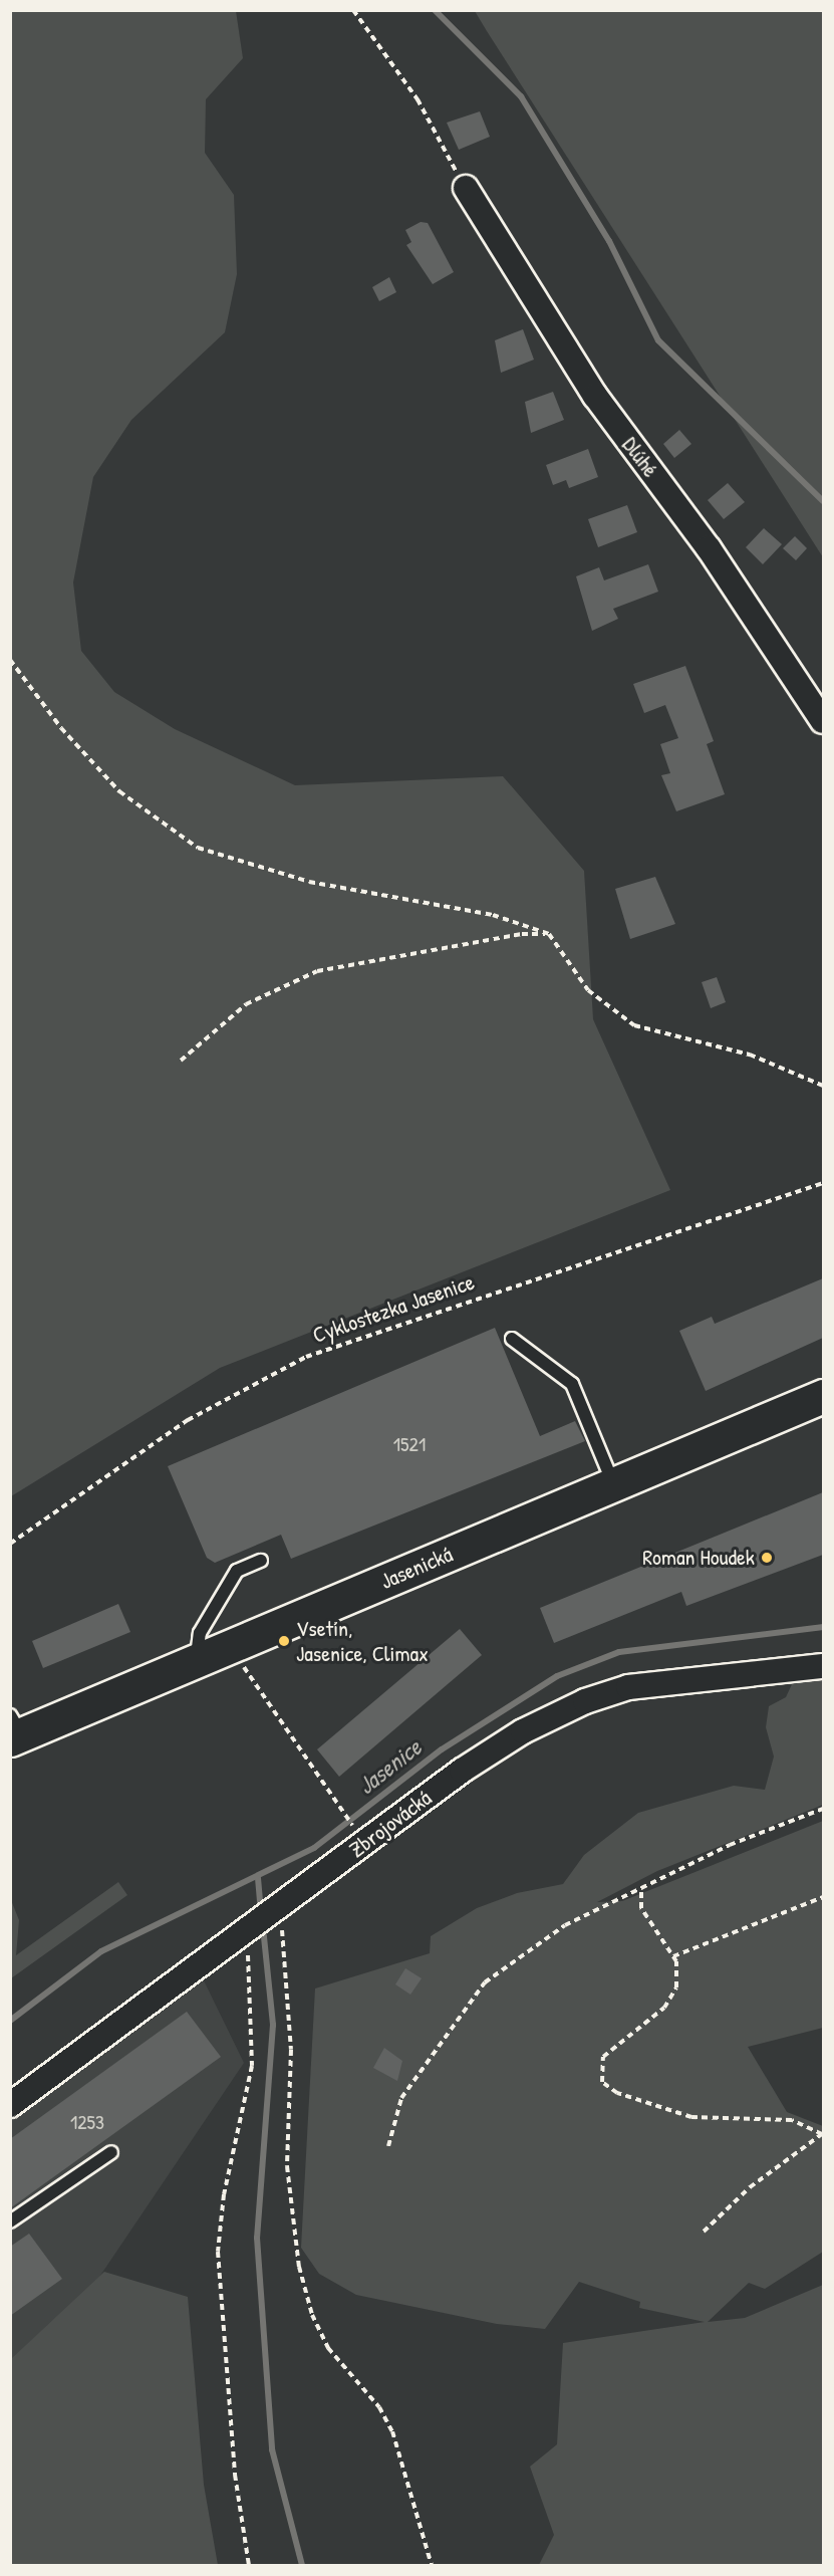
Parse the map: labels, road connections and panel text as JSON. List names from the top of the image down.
{
  "streets": {
    "street": ["Dlúhé", "Jasenická", "Zbrojovácká"],
    "path": ["Cyklostezka Jasenice"]
  },
  "water": ["Jasenice"],
  "places": ["Roman Houdek", "Vsetín, Jasenice, Climax"],
  "house_numbers": ["1521", "1253"]
}
